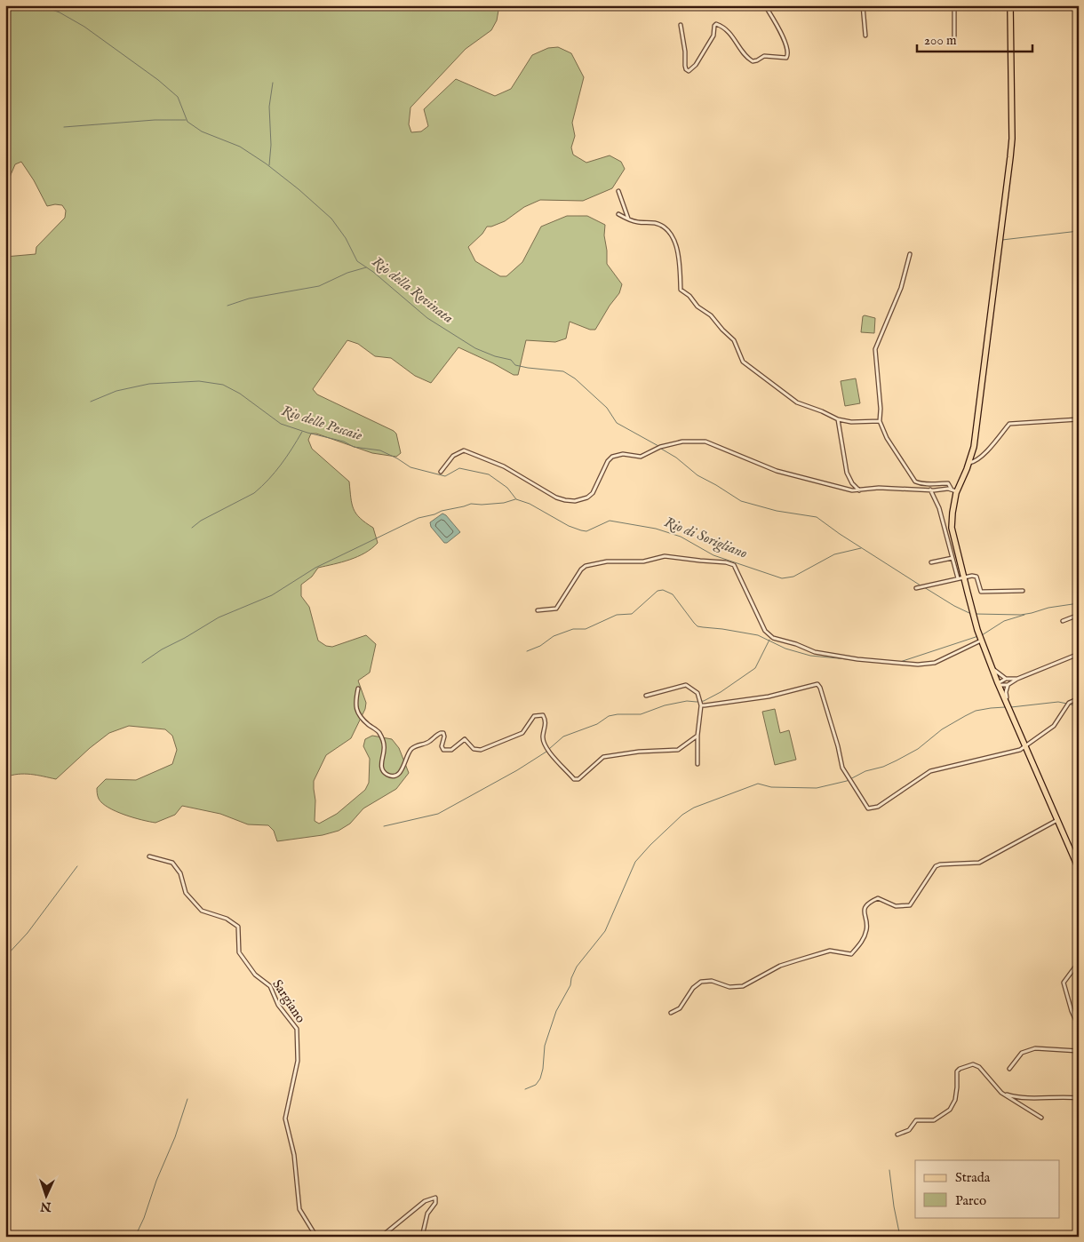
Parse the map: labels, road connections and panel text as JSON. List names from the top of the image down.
{
  "streets": {
    "street": ["Sargiano"]
  },
  "water": ["Rio della Rovinata", "Rio delle Pescaie", "Rio di Sorigliano"],
  "legend": ["Strada", "Parco"],
  "scale_bar": "200 m",
  "north": "bottom"
}
